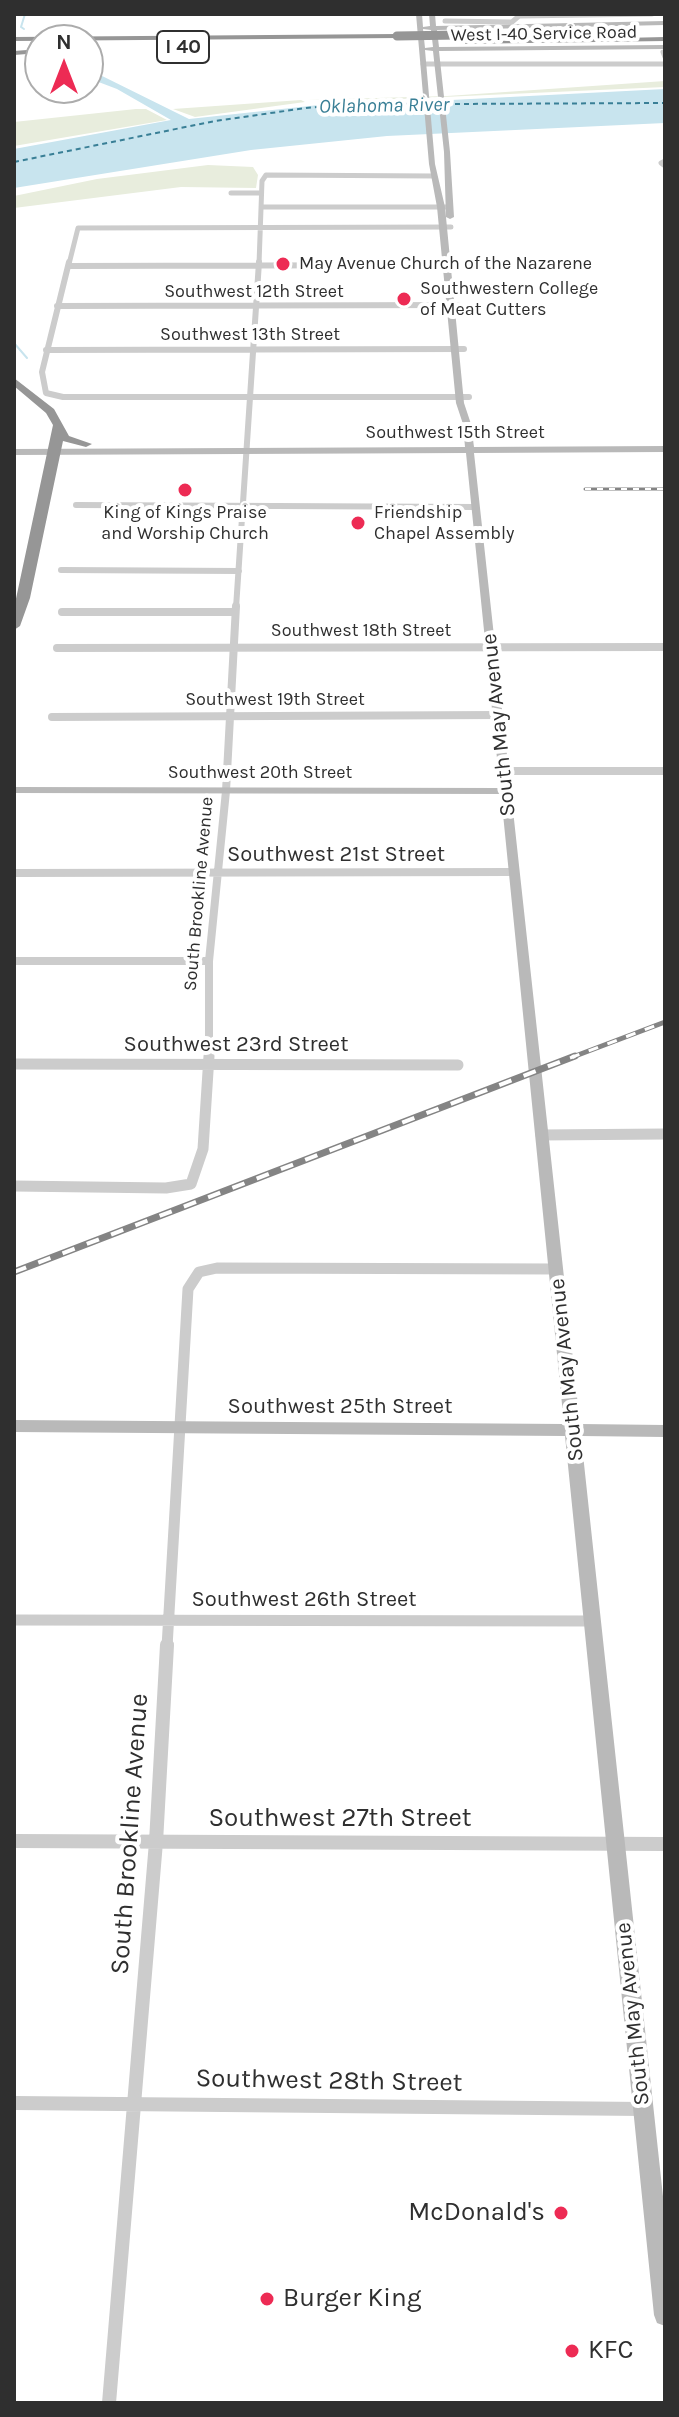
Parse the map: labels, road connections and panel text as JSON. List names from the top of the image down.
{
  "streets": {
    "highway": ["I 40"],
    "main road": [
      "West I-40 Service Road",
      "Southwest 15th Street",
      "South May Avenue",
      "Southwest 20th Street",
      "Southwest 25th Street"
    ],
    "street": [
      "Southwest 12th Street",
      "Southwest 13th Street",
      "Southwest 18th Street",
      "Southwest 19th Street",
      "Southwest 21st Street",
      "South Brookline Avenue",
      "Southwest 23rd Street",
      "Southwest 26th Street",
      "Southwest 27th Street",
      "Southwest 28th Street"
    ]
  },
  "crossings": [
    ["West I-40 Service Road", "I 40"],
    ["West I-40 Service Road", "South May Avenue"],
    ["Southwest 12th Street", "South May Avenue"],
    ["Southwest 12th Street", "South Brookline Avenue"],
    ["Southwest 13th Street", "South May Avenue"],
    ["Southwest 13th Street", "South Brookline Avenue"],
    ["Southwest 15th Street", "South May Avenue"],
    ["Southwest 15th Street", "South Brookline Avenue"],
    ["Southwest 18th Street", "South May Avenue"],
    ["Southwest 18th Street", "South Brookline Avenue"],
    ["Southwest 19th Street", "South May Avenue"],
    ["Southwest 19th Street", "South Brookline Avenue"],
    ["South May Avenue", "Southwest 20th Street"],
    ["South May Avenue", "Southwest 21st Street"],
    ["South May Avenue", "South Brookline Avenue"],
    ["South May Avenue", "Southwest 25th Street"],
    ["South May Avenue", "Southwest 26th Street"],
    ["South May Avenue", "Southwest 27th Street"],
    ["South May Avenue", "Southwest 28th Street"],
    ["Southwest 20th Street", "South Brookline Avenue"],
    ["Southwest 21st Street", "South Brookline Avenue"],
    ["South Brookline Avenue", "Southwest 23rd Street"],
    ["South Brookline Avenue", "Southwest 25th Street"],
    ["South Brookline Avenue", "Southwest 26th Street"],
    ["South Brookline Avenue", "Southwest 27th Street"],
    ["South Brookline Avenue", "Southwest 28th Street"]
  ],
  "water": ["Oklahoma River"],
  "places": [
    "May Avenue Church of the Nazarene",
    "Southwestern College of Meat Cutters",
    "King of Kings Praise and Worship Church",
    "Friendship Chapel Assembly",
    "McDonald's",
    "Burger King",
    "KFC"
  ],
  "north": "top"
}
